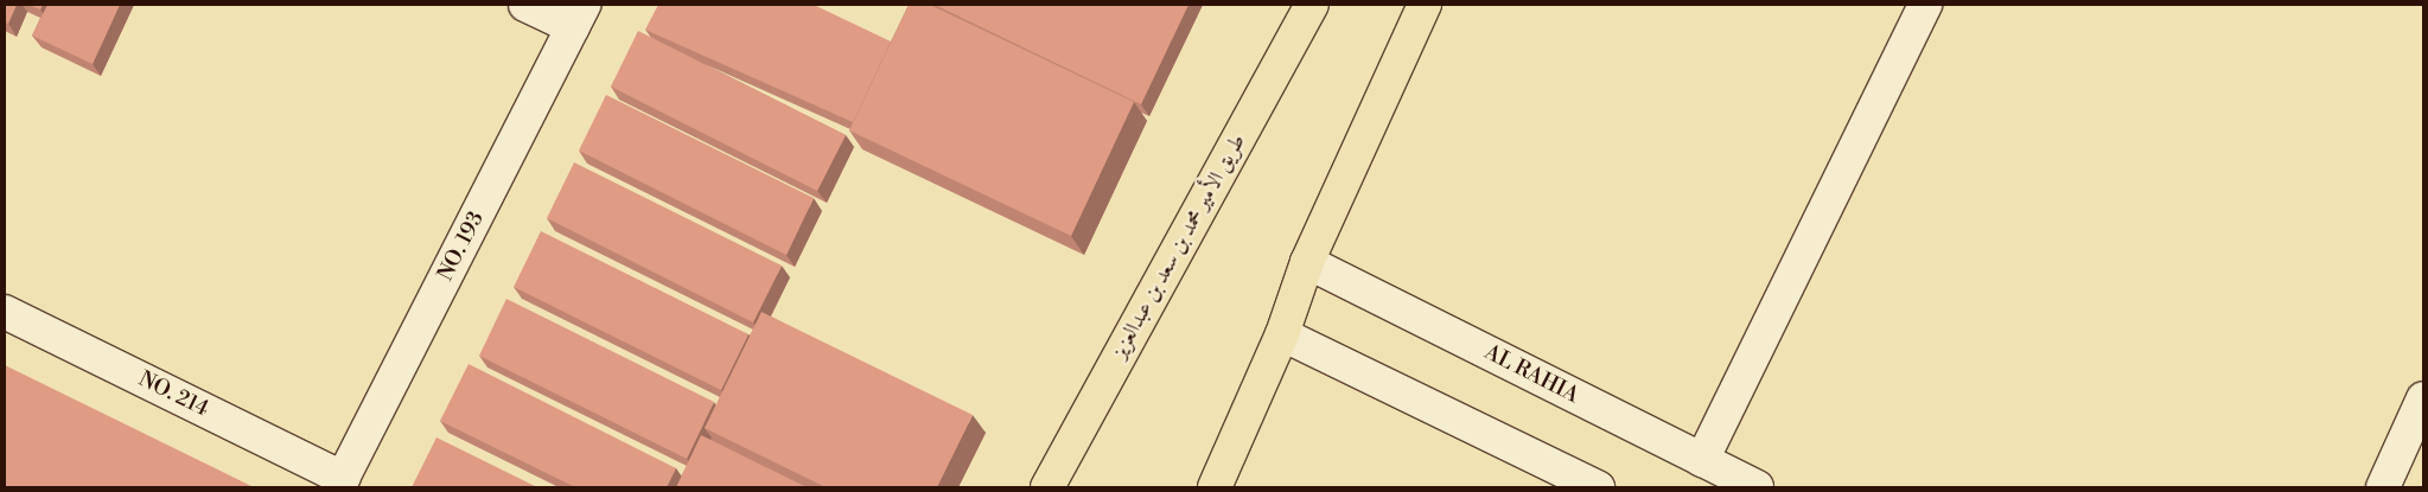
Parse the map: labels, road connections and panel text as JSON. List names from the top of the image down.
{
  "streets": {
    "main road": ["طريق الأمير محمد بن سعد بن عبدالعزيز"],
    "street": ["NO. 193", "AL RAHIA", "NO. 214"]
  },
  "crossings": [
    ["NO. 193", "NO. 214"]
  ]
}
